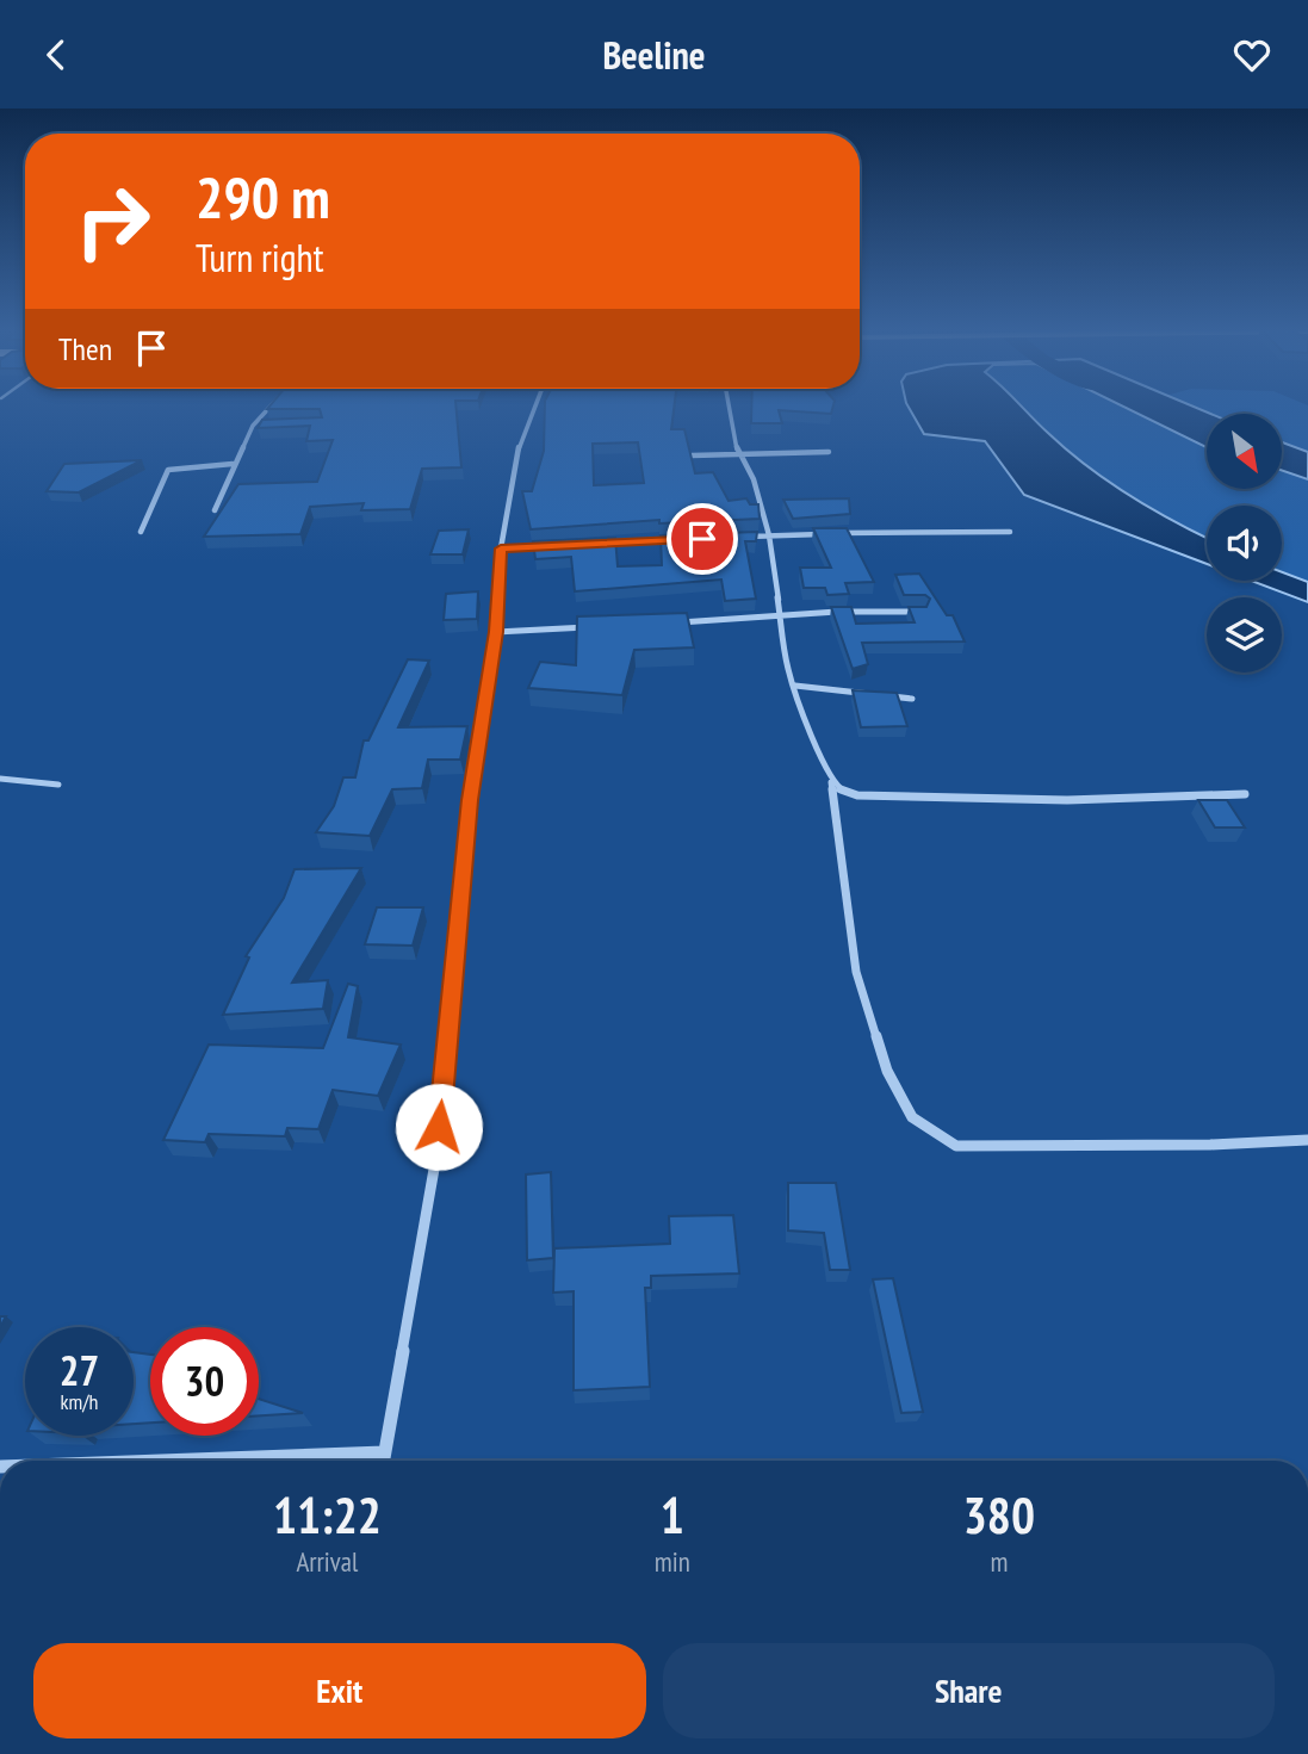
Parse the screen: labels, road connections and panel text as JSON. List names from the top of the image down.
{
  "north": "bottom right",
  "page": {
    "header": "Beeline",
    "turn": ["290 m", "Turn right"],
    "then": "Then",
    "speed": "27 km/h",
    "limit": "30",
    "eta": [
      "11:22",
      "Arrival",
      "1",
      "min",
      "380",
      "m"
    ],
    "buttons": ["Exit", "Share"]
  }
}
